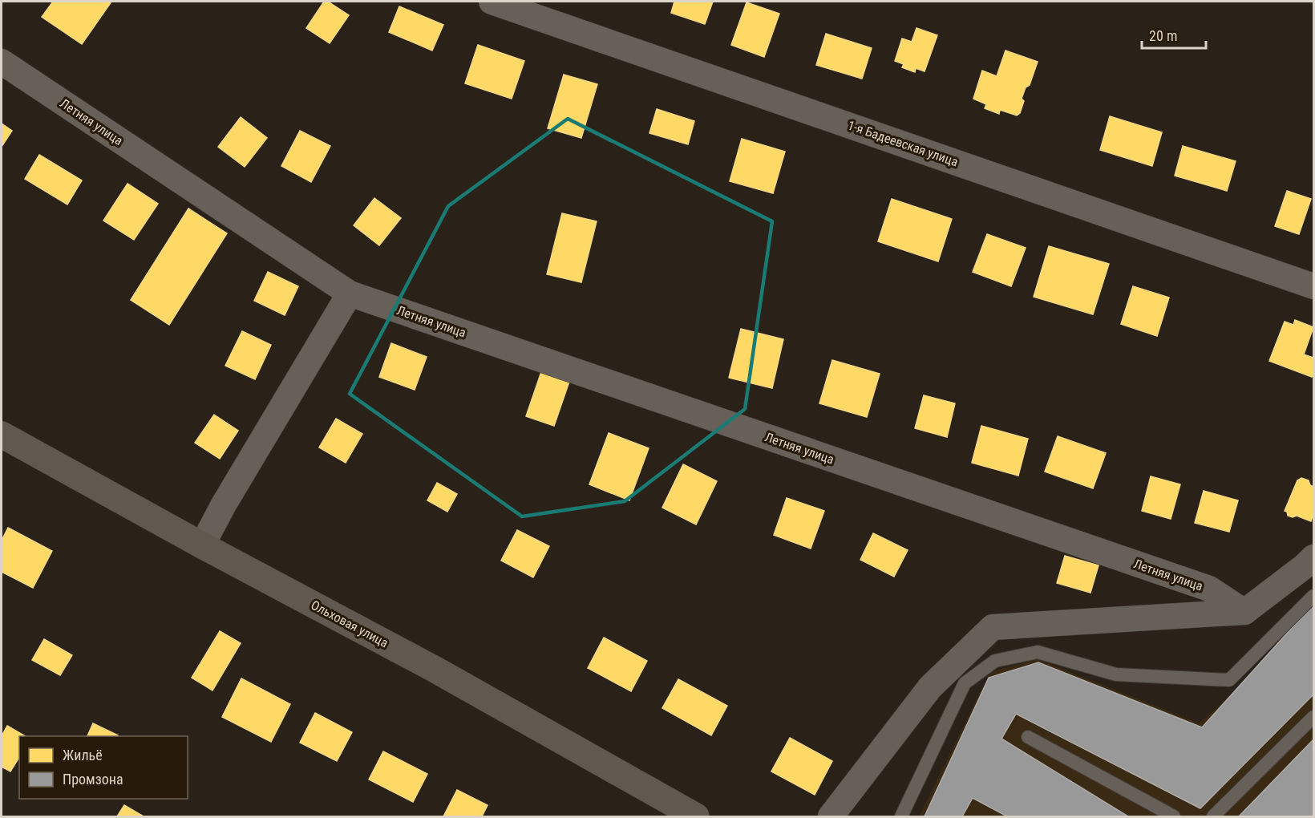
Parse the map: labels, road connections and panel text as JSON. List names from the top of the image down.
{
  "streets": {
    "main road": ["Ольховая улица"],
    "street": ["Летняя улица", "1-я Бадеевская улица"]
  },
  "legend": ["Жильё", "Промзона"],
  "scale_bar": "20 m"
}
